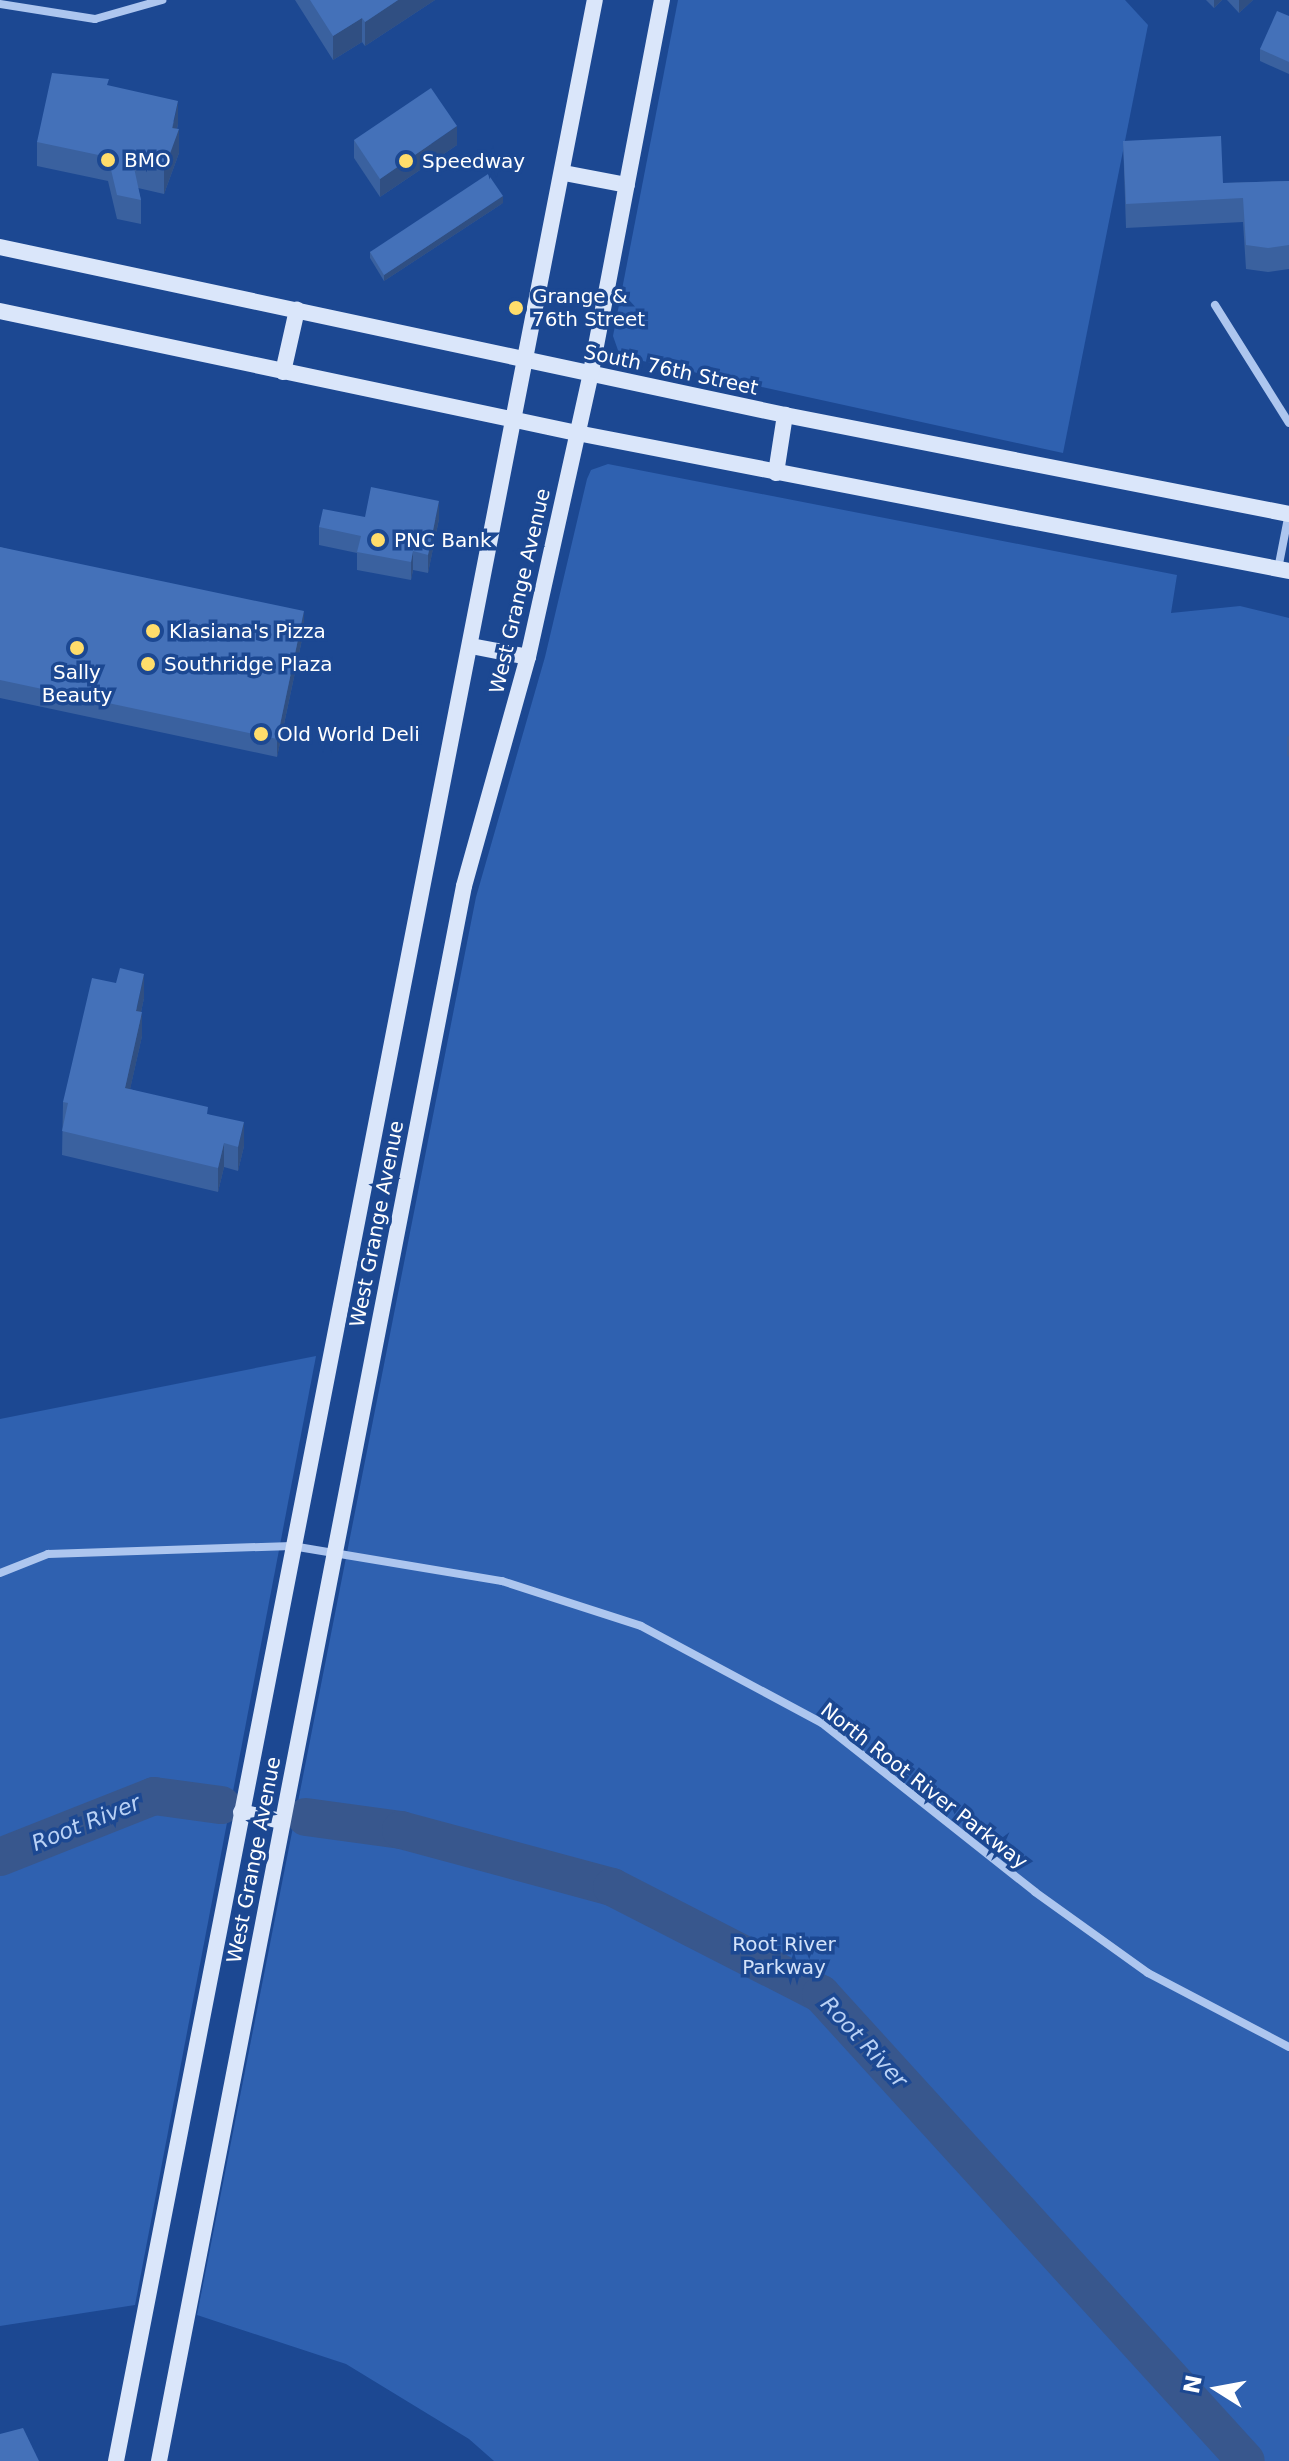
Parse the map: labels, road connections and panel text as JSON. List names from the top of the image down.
{
  "streets": {
    "street": ["South 76th Street", "West Grange Avenue", "North Root River Parkway"]
  },
  "crossings": [
    ["South 76th Street", "West Grange Avenue"],
    ["West Grange Avenue", "North Root River Parkway"]
  ],
  "water": ["Root River"],
  "parks": ["Root River Parkway"],
  "places": [
    "BMO",
    "Speedway",
    "Grange & 76th Street",
    "PNC Bank",
    "Klasiana's Pizza",
    "Sally Beauty",
    "Southridge Plaza",
    "Old World Deli"
  ],
  "north": "left"
}
